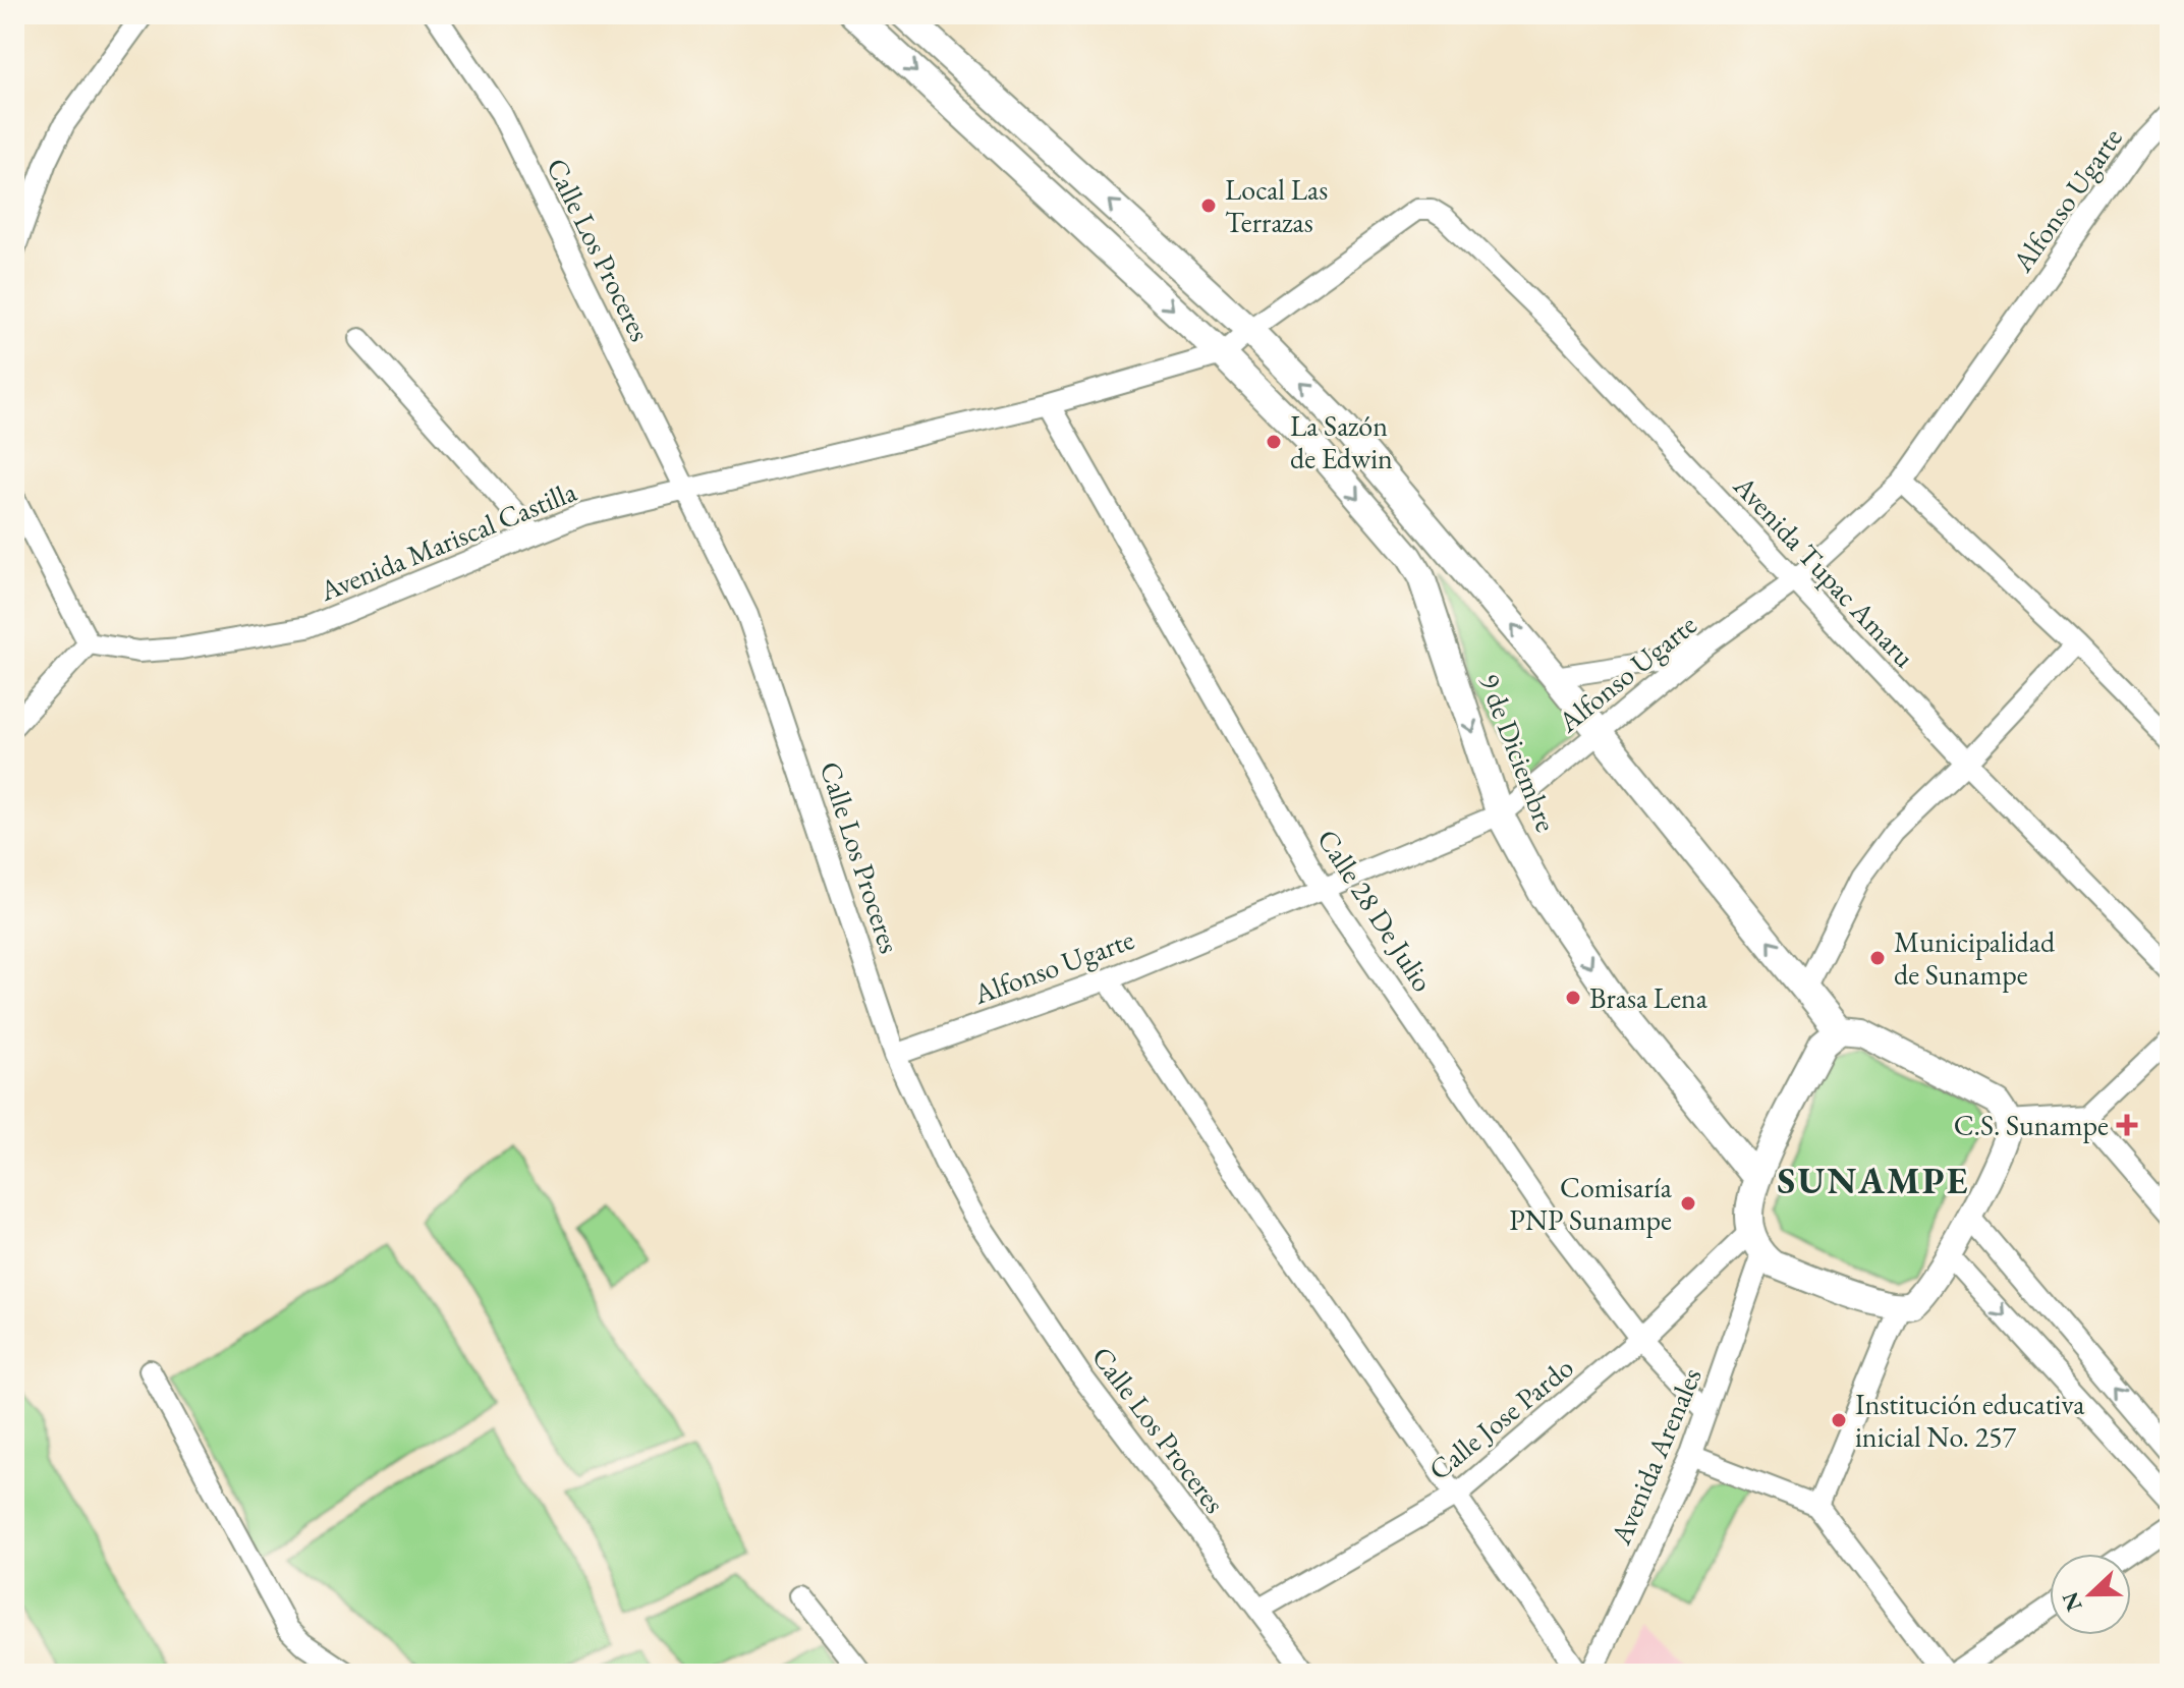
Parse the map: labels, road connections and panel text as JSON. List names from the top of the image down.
{
  "streets": {
    "main road": ["9 de Diciembre"],
    "street": [
      "Alfonso Ugarte",
      "Calle Los Proceres",
      "Avenida Mariscal Castilla",
      "Avenida Tupac Amaru",
      "Calle 28 De Julio",
      "Calle Jose Pardo",
      "Avenida Arenales"
    ]
  },
  "crossings": [
    ["Alfonso Ugarte", "Calle Los Proceres"],
    ["Alfonso Ugarte", "Avenida Tupac Amaru"],
    ["Alfonso Ugarte", "9 de Diciembre"],
    ["Alfonso Ugarte", "Calle 28 De Julio"],
    ["Calle Los Proceres", "Avenida Mariscal Castilla"],
    ["Calle Los Proceres", "Calle Jose Pardo"],
    ["Avenida Mariscal Castilla", "9 de Diciembre"],
    ["Avenida Mariscal Castilla", "Calle 28 De Julio"],
    ["9 de Diciembre", "Calle Jose Pardo"],
    ["9 de Diciembre", "Avenida Arenales"],
    ["Calle 28 De Julio", "Calle Jose Pardo"],
    ["Calle 28 De Julio", "Avenida Arenales"],
    ["Calle Jose Pardo", "Avenida Arenales"]
  ],
  "districts": ["SUNAMPE"],
  "places": {
    "other": [
      "Local Las Terrazas",
      "La Sazón de Edwin",
      "Municipalidad de Sunampe",
      "Brasa Lena",
      "Comisaría PNP Sunampe",
      "Institución educativa inicial No. 257"
    ],
    "health": ["C.S. Sunampe"]
  },
  "north": "left"
}
